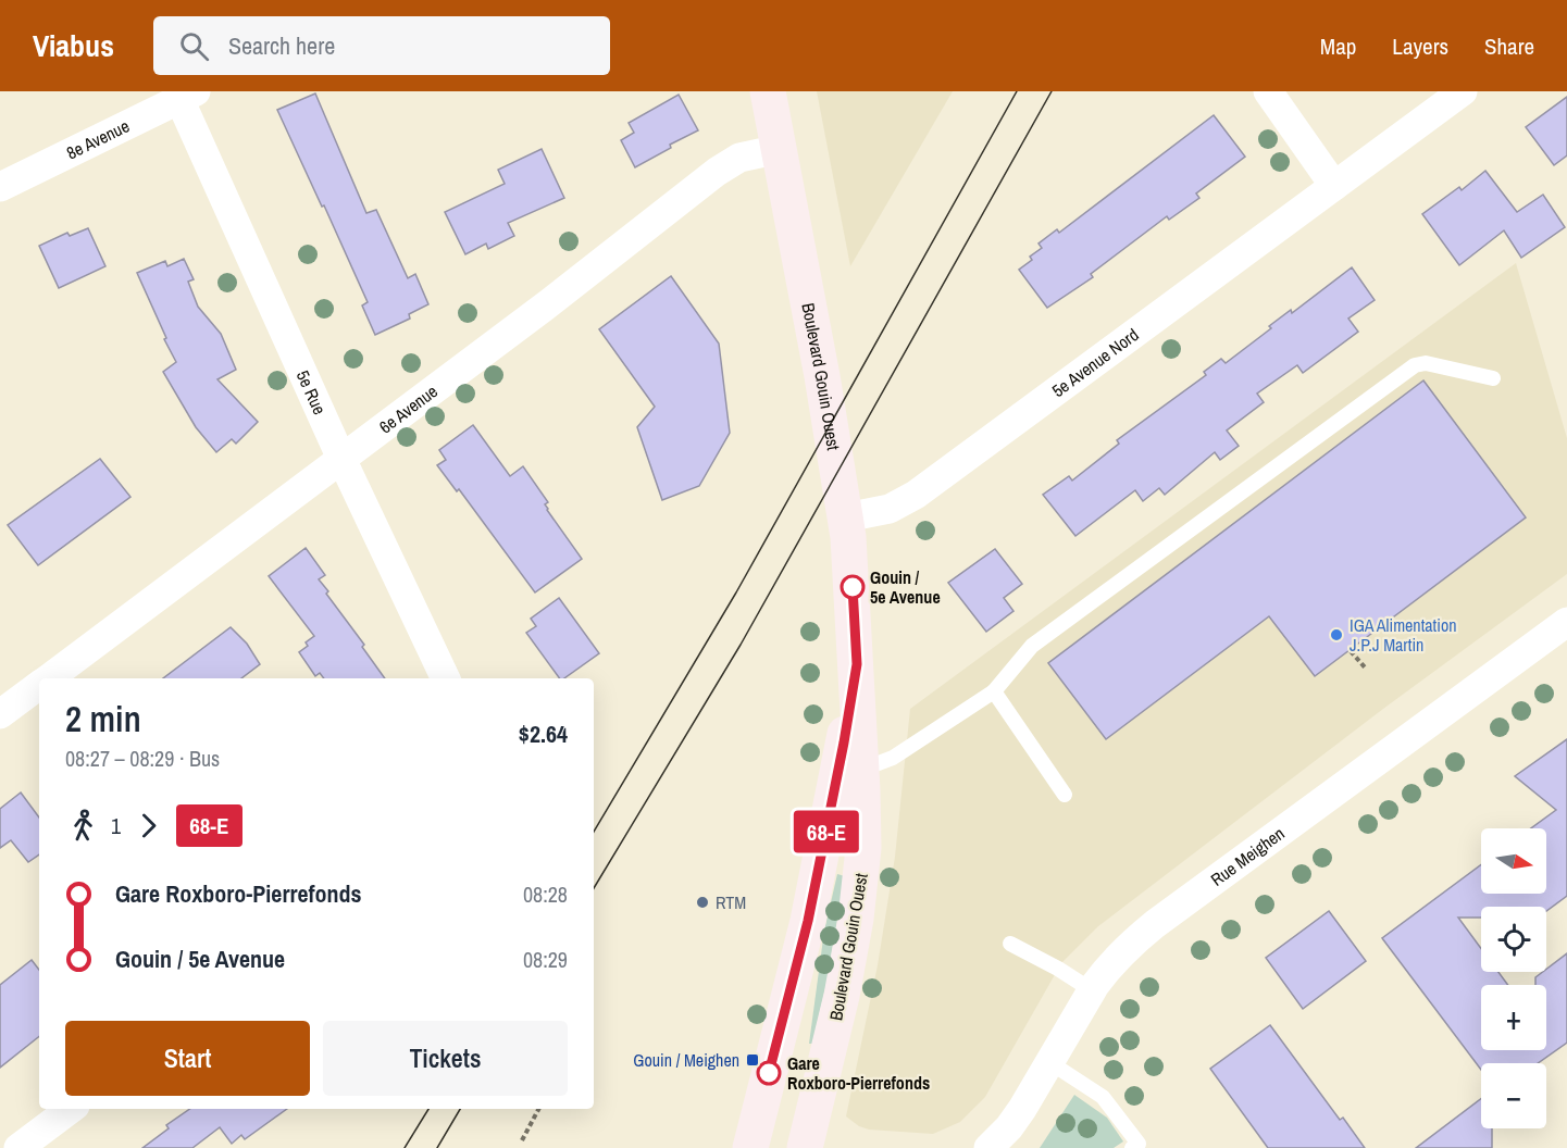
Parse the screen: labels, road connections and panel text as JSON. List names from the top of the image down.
{
  "streets": {
    "main road": ["Boulevard Gouin Ouest"],
    "street": [
      "8e Avenue",
      "5e Avenue Nord",
      "5e Rue",
      "6e Avenue",
      "Rue Meighen"
    ]
  },
  "crossings": [
    ["8e Avenue", "5e Rue"],
    ["5e Avenue Nord", "Boulevard Gouin Ouest"],
    ["Boulevard Gouin Ouest", "6e Avenue"],
    ["5e Rue", "6e Avenue"]
  ],
  "places": {
    "other": [
      "Gouin / 5e Avenue",
      "IGA Alimentation J.P.J Martin",
      "RTM",
      "Gare Roxboro-Pierrefonds"
    ],
    "transit": ["Gouin / Meighen"]
  },
  "lines": ["bus line 68-E"],
  "north": "right",
  "page": {
    "header": "Viabus",
    "search": "Search here",
    "nav": ["Map", "Layers", "Share"],
    "on_map": "68-E",
    "heading": ["2 min", "08:27 – 08:29 · Bus", "$2.64"],
    "legs": ["1", "68-E"],
    "map_buttons": ["+", "−"],
    "list": [
      {
        "name": "Gare Roxboro-Pierrefonds",
        "value": "08:28"
      },
      {
        "name": "Gouin / 5e Avenue",
        "value": "08:29"
      }
    ],
    "buttons": ["Start", "Tickets"]
  }
}
